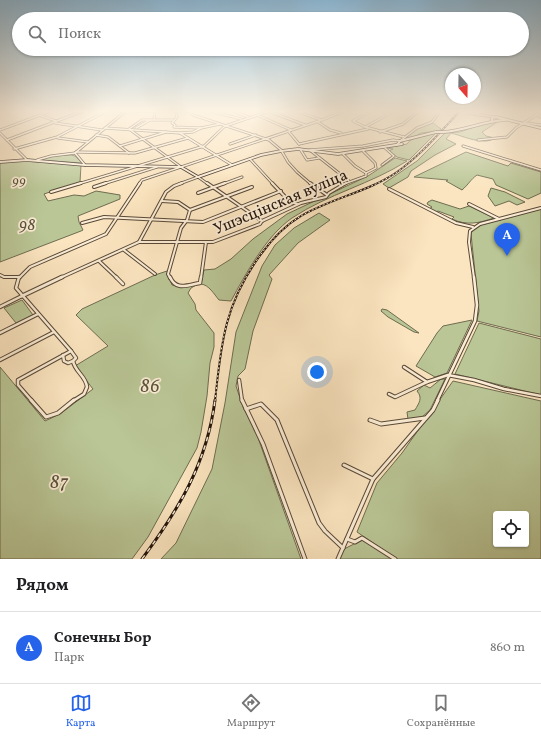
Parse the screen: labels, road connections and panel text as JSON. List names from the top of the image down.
{
  "streets": {
    "street": ["Ушэсцінская вуліца"]
  },
  "parks": [
    "99",
    "98",
    "86",
    "87"
  ],
  "north": "bottom",
  "page": {
    "search": "Поиск",
    "pins": "A",
    "heading": "Рядом",
    "list": [
      {
        "mark": "A",
        "name": "Сонечны Бор",
        "note": "Парк",
        "value": "860 m"
      }
    ],
    "nav": ["Карта", "Маршрут", "Сохранённые"]
  }
}
